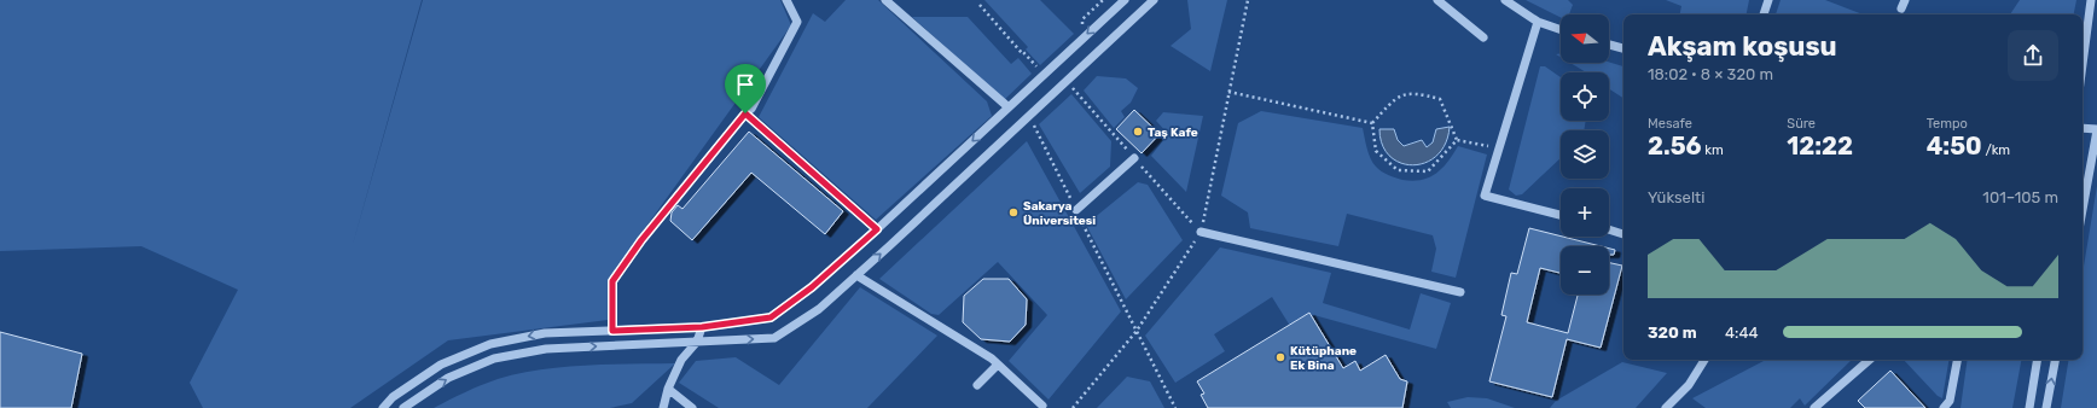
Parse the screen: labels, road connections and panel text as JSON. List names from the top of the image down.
{
  "places": ["Taş Kafe", "Sakarya Üniversitesi", "Kütüphane Ek Bina"],
  "north": "left",
  "page": {
    "map_buttons": ["+", "−"],
    "heading": ["Akşam koşusu", "18:02 · 8 × 320 m"],
    "stats": [
      ["Mesafe", "2.56 km"],
      ["Süre", "12:22"],
      ["Tempo", "4:50 /km"]
    ],
    "chart": ["Yükselti", "101–105 m"],
    "list": [
      {
        "name": "320 m",
        "note": "4:44"
      }
    ]
  }
}
